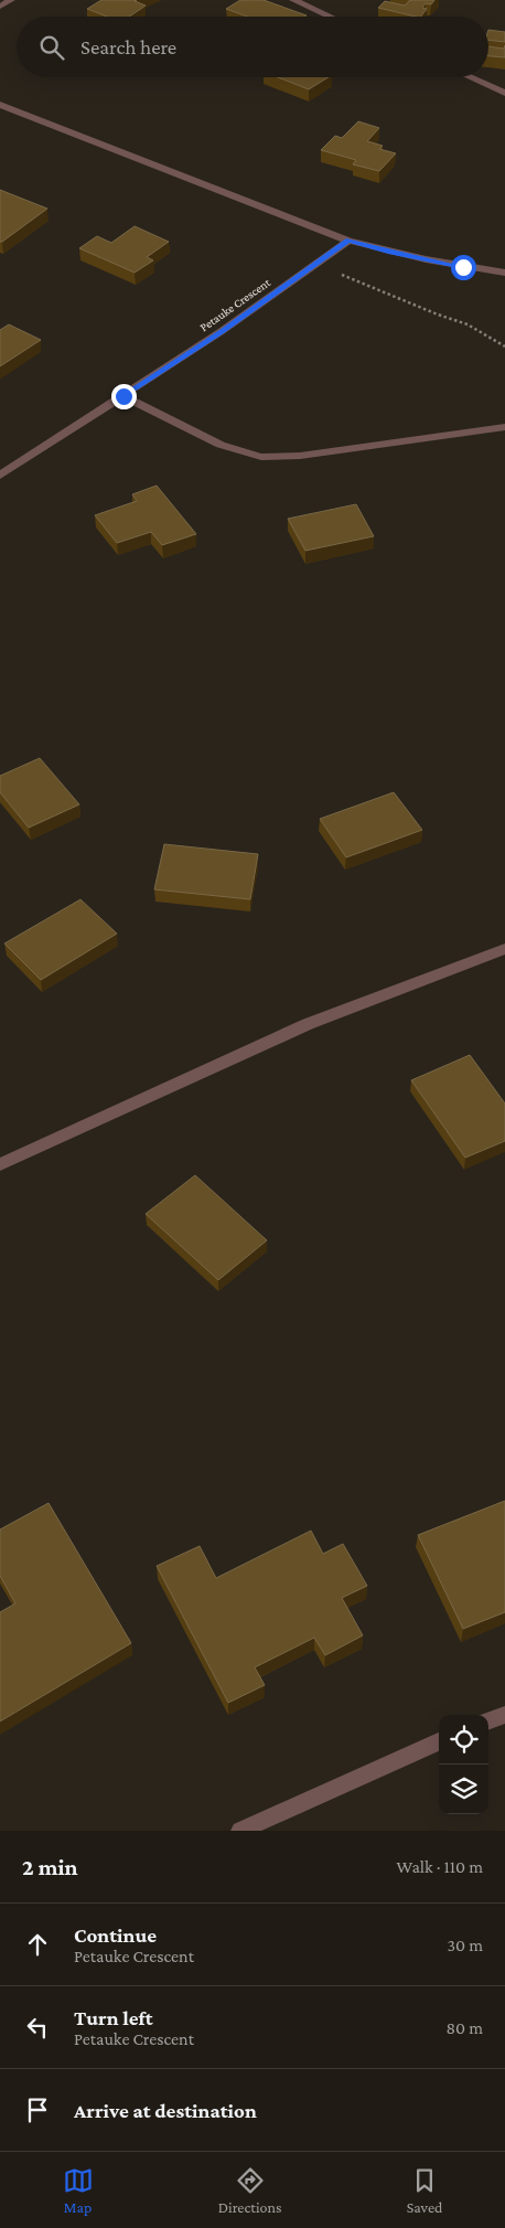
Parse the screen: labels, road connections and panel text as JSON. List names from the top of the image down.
{
  "streets": {
    "street": ["Petauke Crescent"]
  },
  "page": {
    "search": "Search here",
    "heading": ["2 min", "Walk · 110 m"],
    "list": [
      ["Continue", "Petauke Crescent", "30 m"],
      ["Turn left", "Petauke Crescent", "80 m"],
      "Arrive at destination"
    ],
    "nav": ["Map", "Directions", "Saved"]
  }
}
